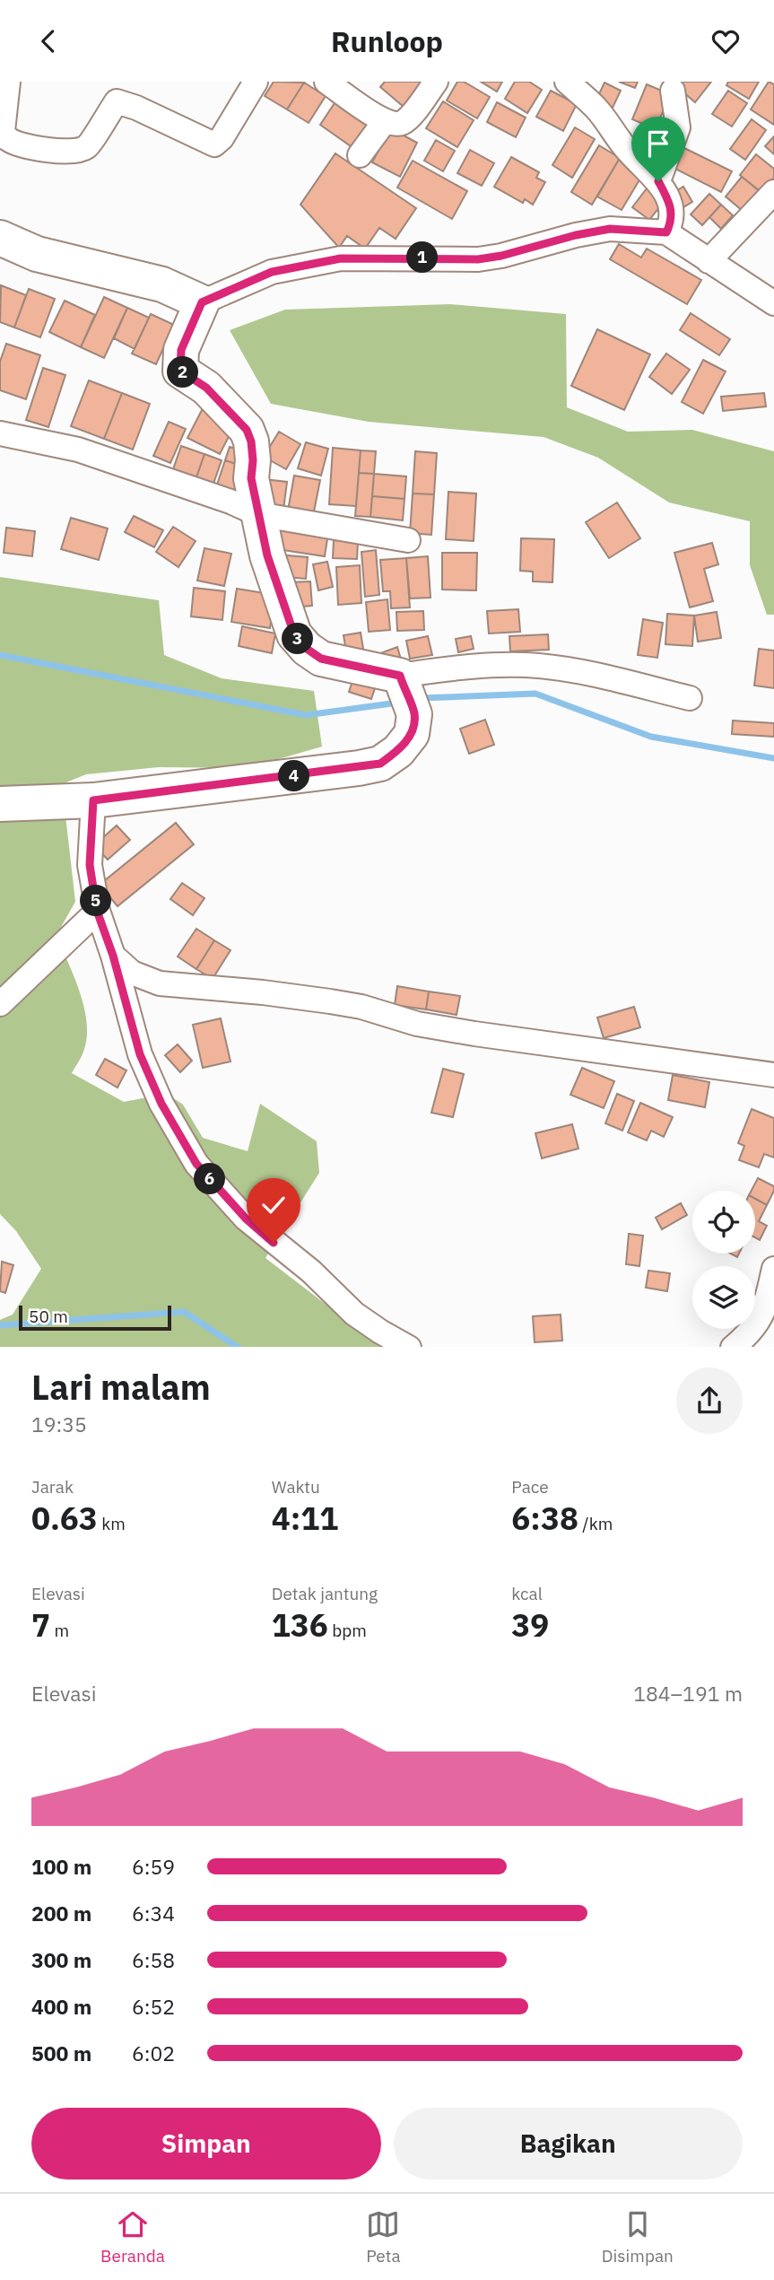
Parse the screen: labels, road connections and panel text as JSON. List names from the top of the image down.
{
  "scale_bar": "50 m",
  "page": {
    "header": "Runloop",
    "pins": [
      "1",
      "2",
      "3",
      "4",
      "5",
      "6"
    ],
    "scale": "50 m",
    "heading": ["Lari malam", "19:35"],
    "stats": [
      ["Jarak", "0.63 km"],
      ["Waktu", "4:11"],
      ["Pace", "6:38 /km"],
      ["Elevasi", "7 m"],
      ["Detak jantung", "136 bpm"],
      ["kcal", "39"]
    ],
    "chart": ["Elevasi", "184–191 m"],
    "list": [
      {
        "name": "100 m",
        "note": "6:59"
      },
      {
        "name": "200 m",
        "note": "6:34"
      },
      {
        "name": "300 m",
        "note": "6:58"
      },
      {
        "name": "400 m",
        "note": "6:52"
      },
      {
        "name": "500 m",
        "note": "6:02"
      }
    ],
    "buttons": ["Simpan", "Bagikan"],
    "tabs": ["Beranda", "Peta", "Disimpan"]
  }
}
